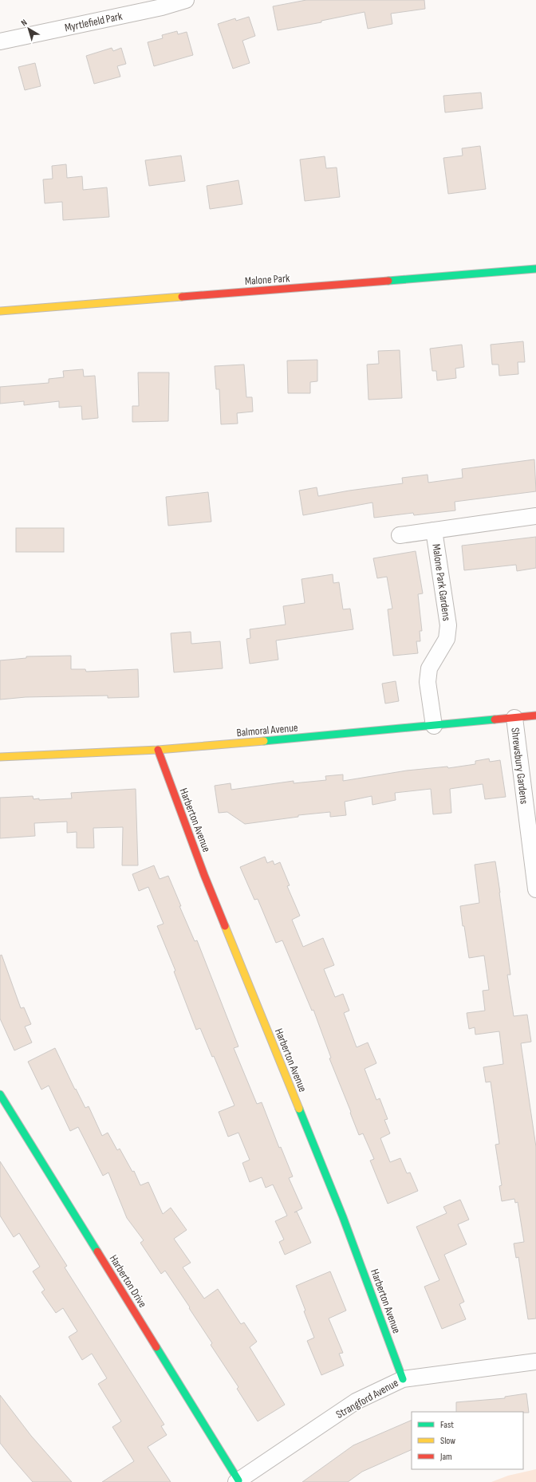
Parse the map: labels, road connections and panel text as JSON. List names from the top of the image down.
{
  "streets": {
    "main road": [
      "Malone Park",
      "Balmoral Avenue",
      "Harberton Avenue",
      "Harberton Drive"
    ],
    "street": [
      "Myrtlefield Park",
      "Malone Park Gardens",
      "Shrewsbury Gardens",
      "Strangford Avenue"
    ]
  },
  "crossings": [
    ["Malone Park Gardens", "Balmoral Avenue"],
    ["Balmoral Avenue", "Shrewsbury Gardens"],
    ["Balmoral Avenue", "Harberton Avenue"],
    ["Harberton Avenue", "Strangford Avenue"],
    ["Harberton Drive", "Strangford Avenue"]
  ],
  "legend": ["Fast", "Slow", "Jam"],
  "north": "top left"
}
